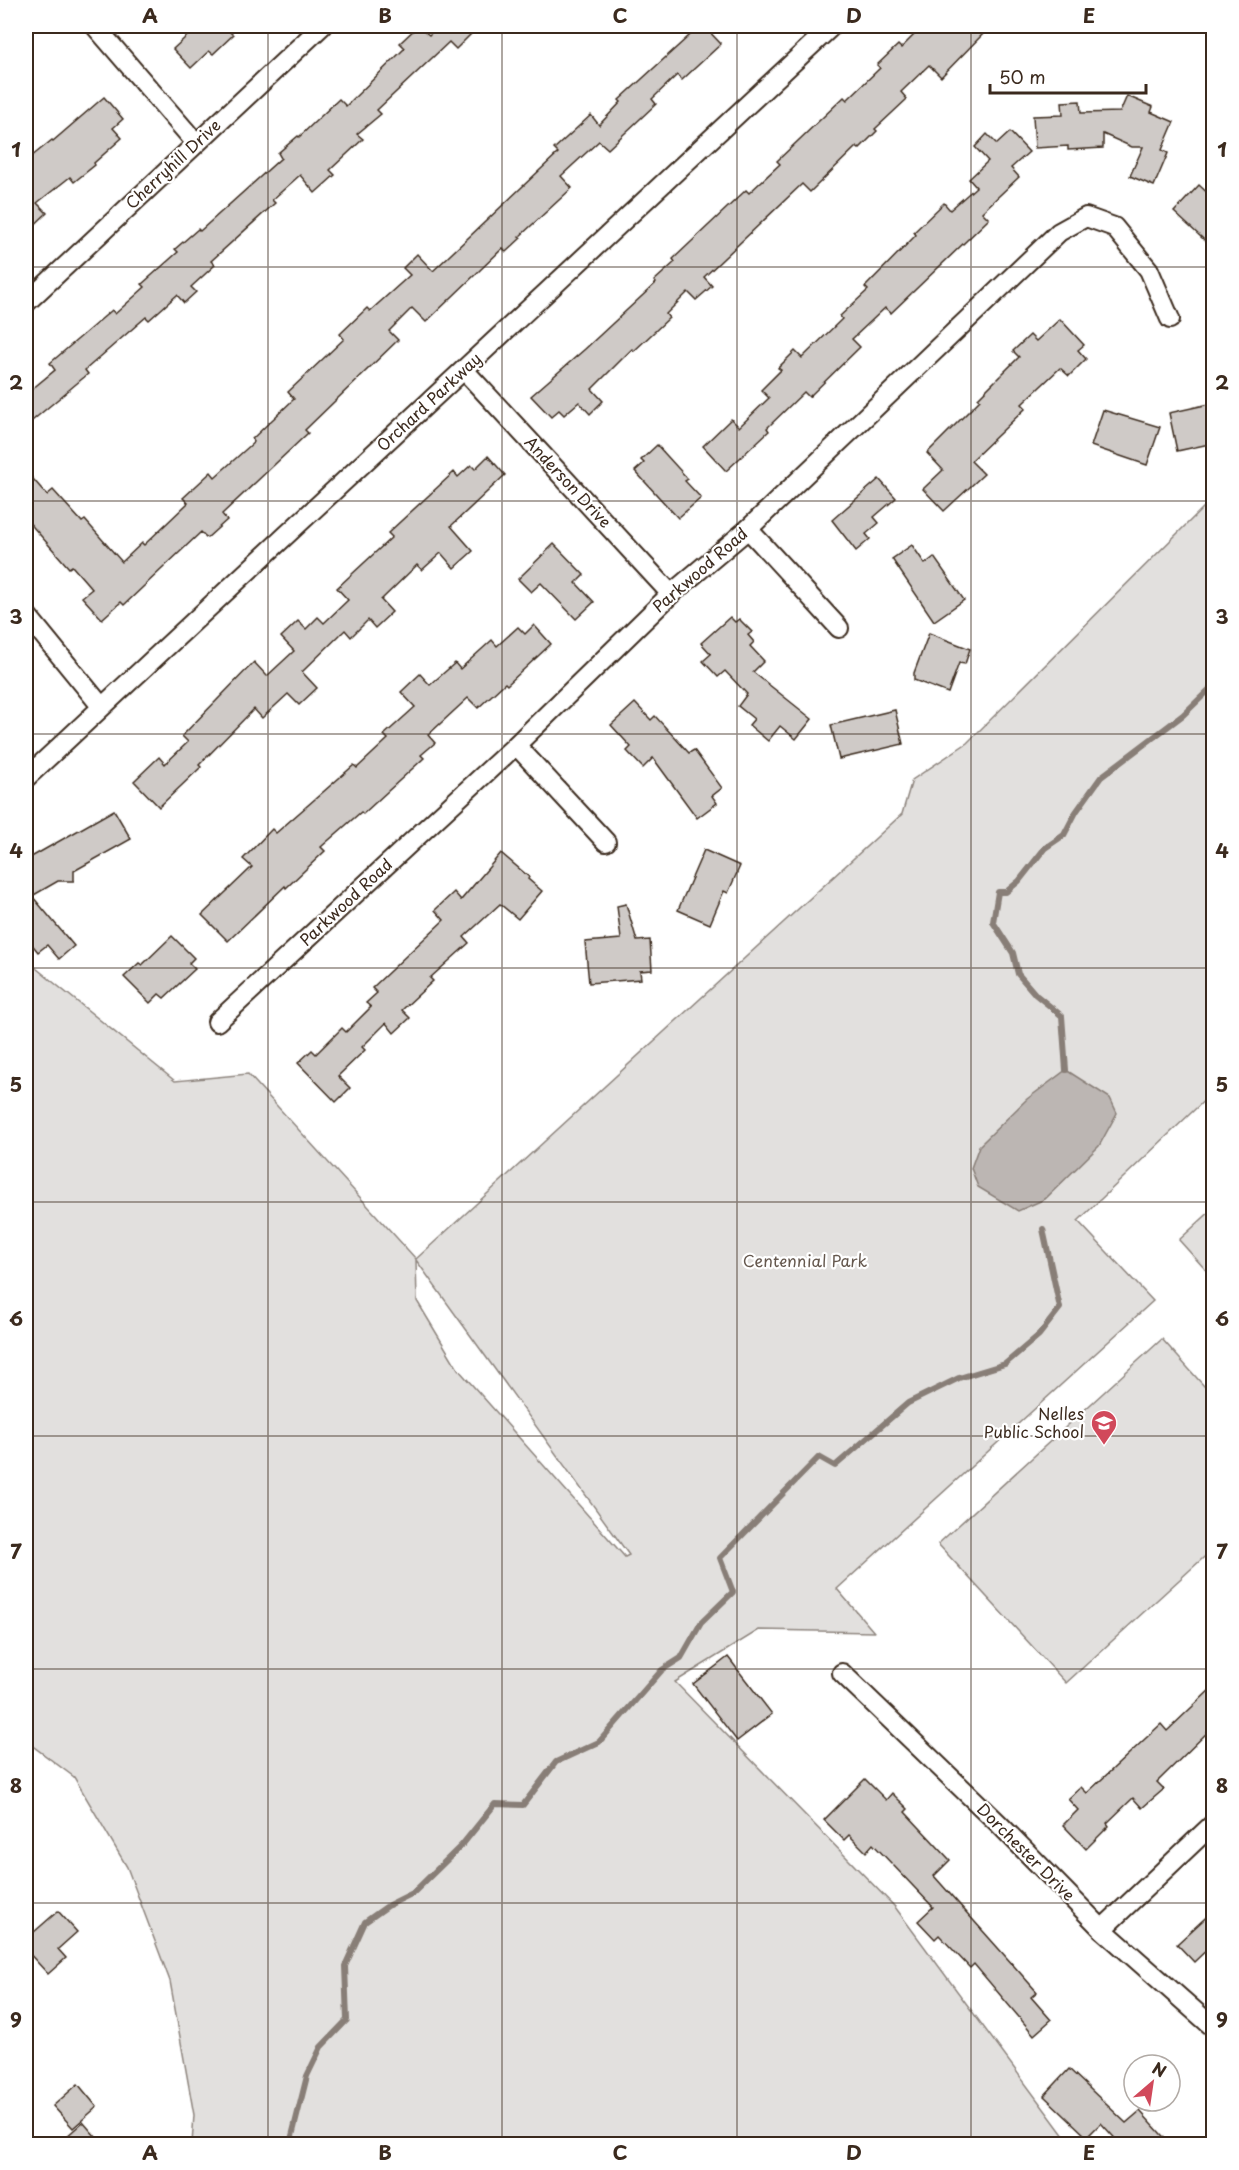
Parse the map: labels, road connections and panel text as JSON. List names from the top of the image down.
{
  "streets": {
    "street": [
      "Cherryhill Drive",
      "Orchard Parkway",
      "Anderson Drive",
      "Parkwood Road",
      "Dorchester Drive"
    ]
  },
  "crossings": [
    ["Orchard Parkway", "Anderson Drive"],
    ["Anderson Drive", "Parkwood Road"]
  ],
  "parks": ["Centennial Park"],
  "places": {
    "school or university": ["Nelles Public School"]
  },
  "scale_bar": "50 m",
  "north": "top right",
  "grid": {
    "columns": [
      "A",
      "B",
      "C",
      "D",
      "E"
    ],
    "rows": [
      "1",
      "2",
      "3",
      "4",
      "5",
      "6",
      "7",
      "8",
      "9"
    ]
  }
}
